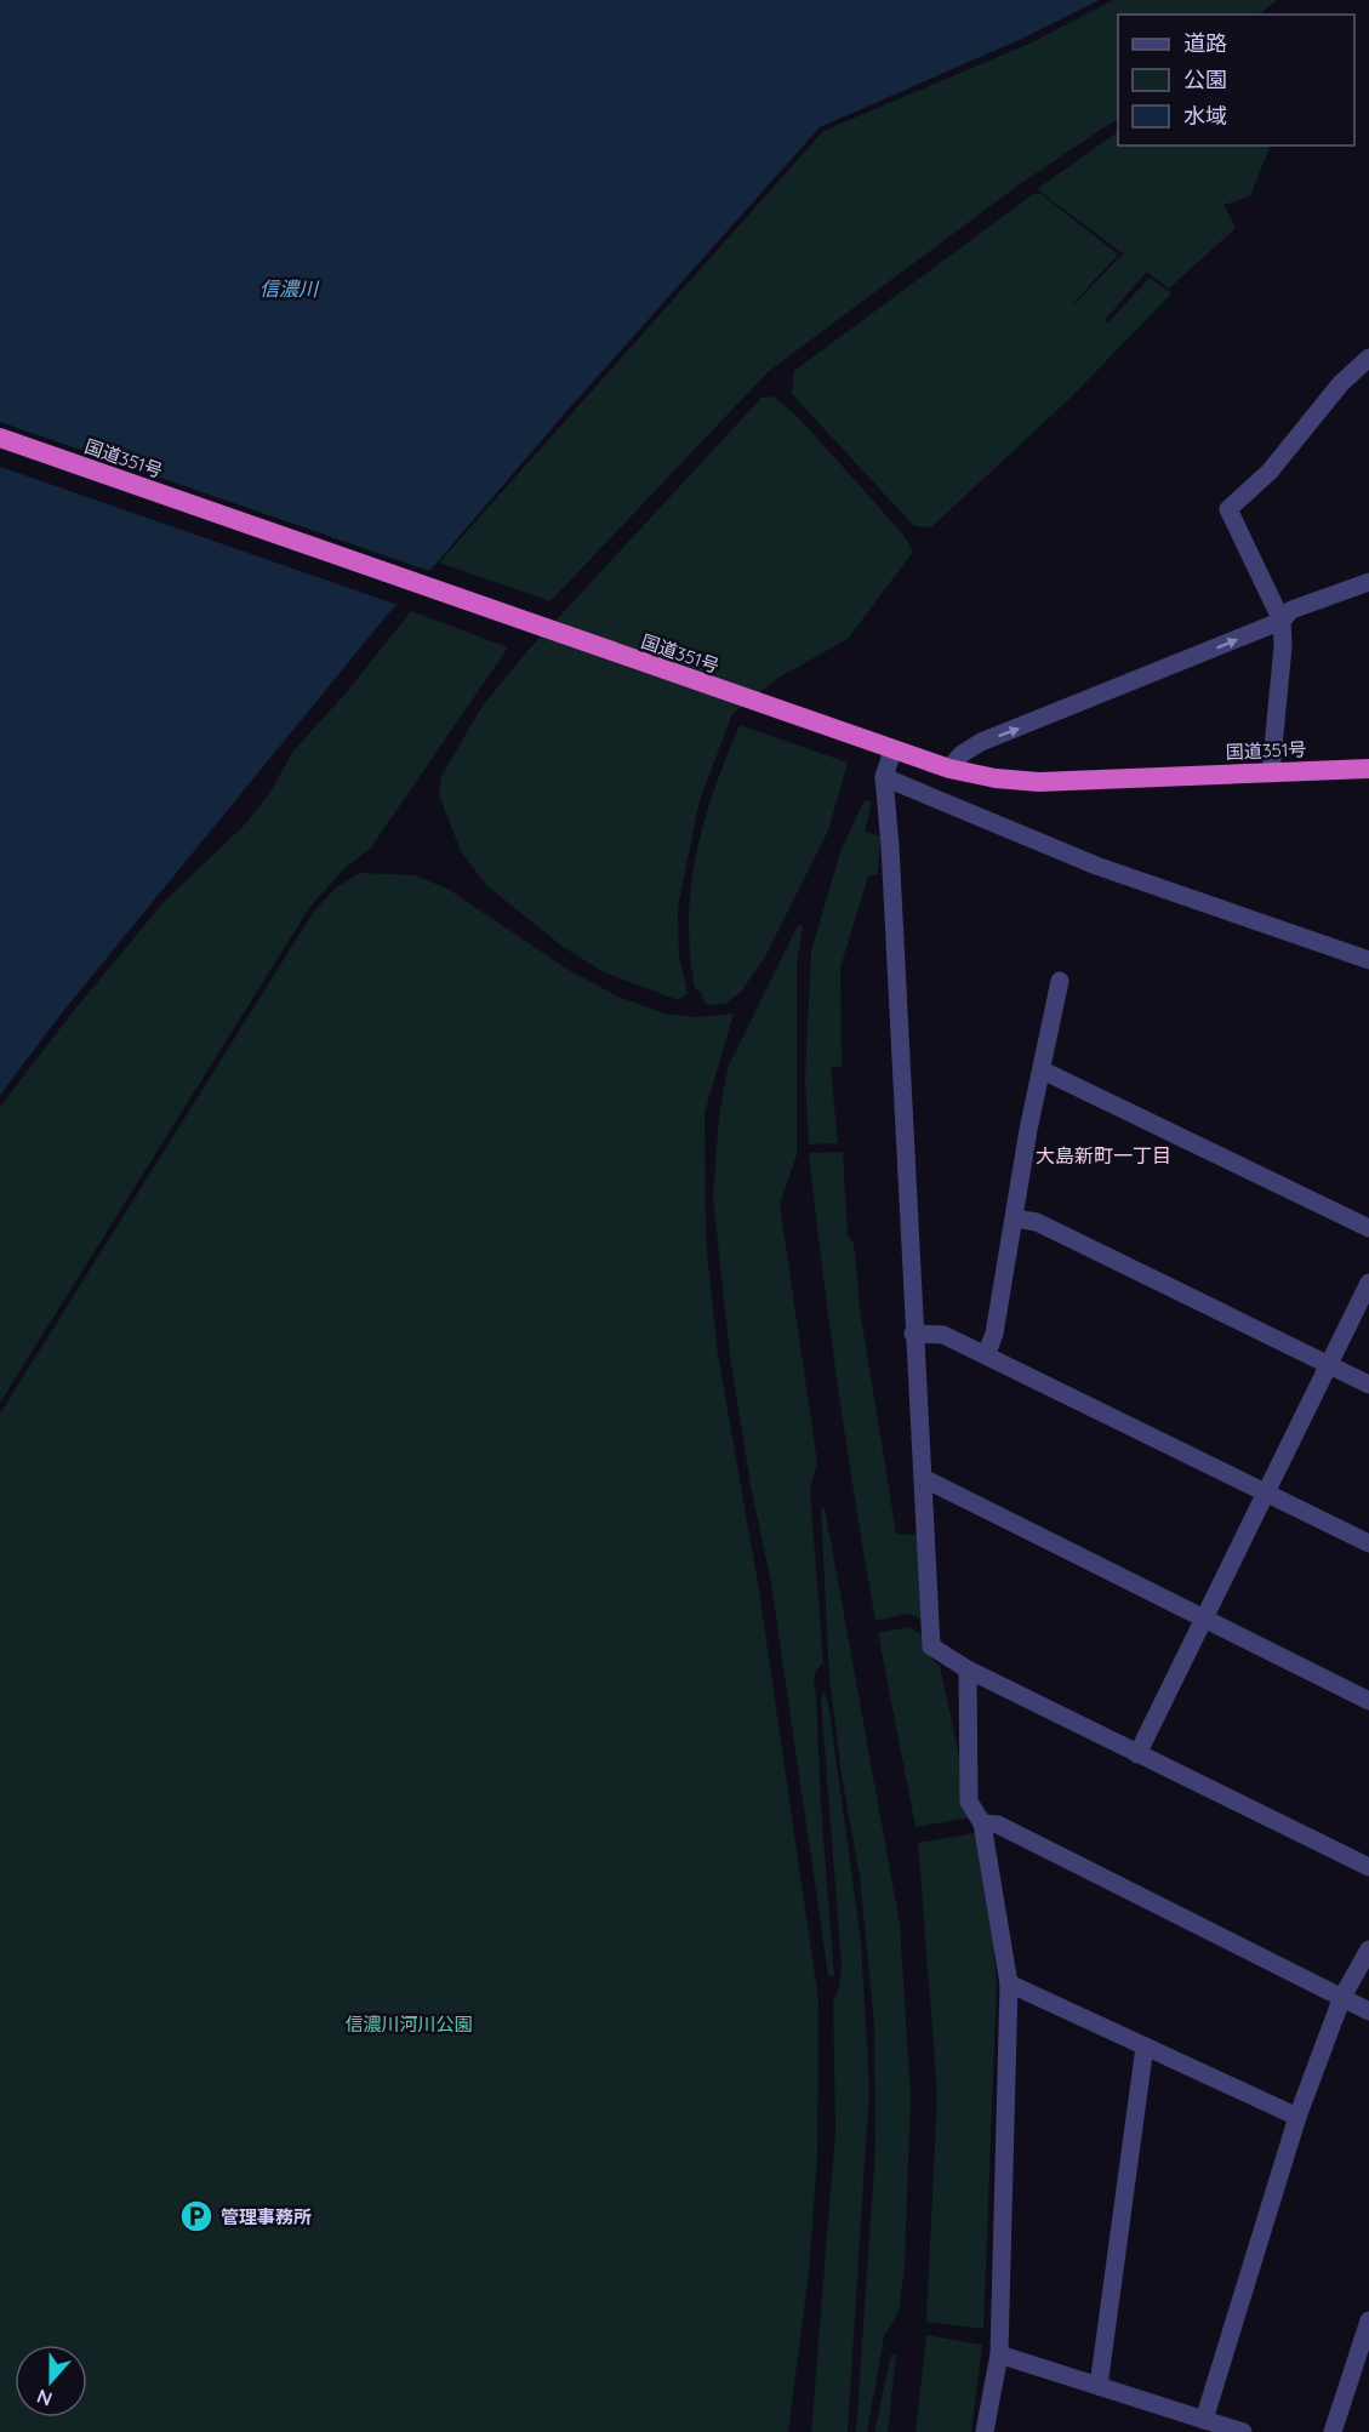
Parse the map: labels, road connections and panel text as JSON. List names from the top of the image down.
{
  "streets": {
    "highway": ["国道351号"]
  },
  "districts": ["大島新町一丁目"],
  "water": ["信濃川"],
  "parks": ["信濃川河川公園"],
  "places": {
    "parking": ["管理事務所"]
  },
  "legend": ["道路", "公園", "水域"],
  "north": "bottom"
}
